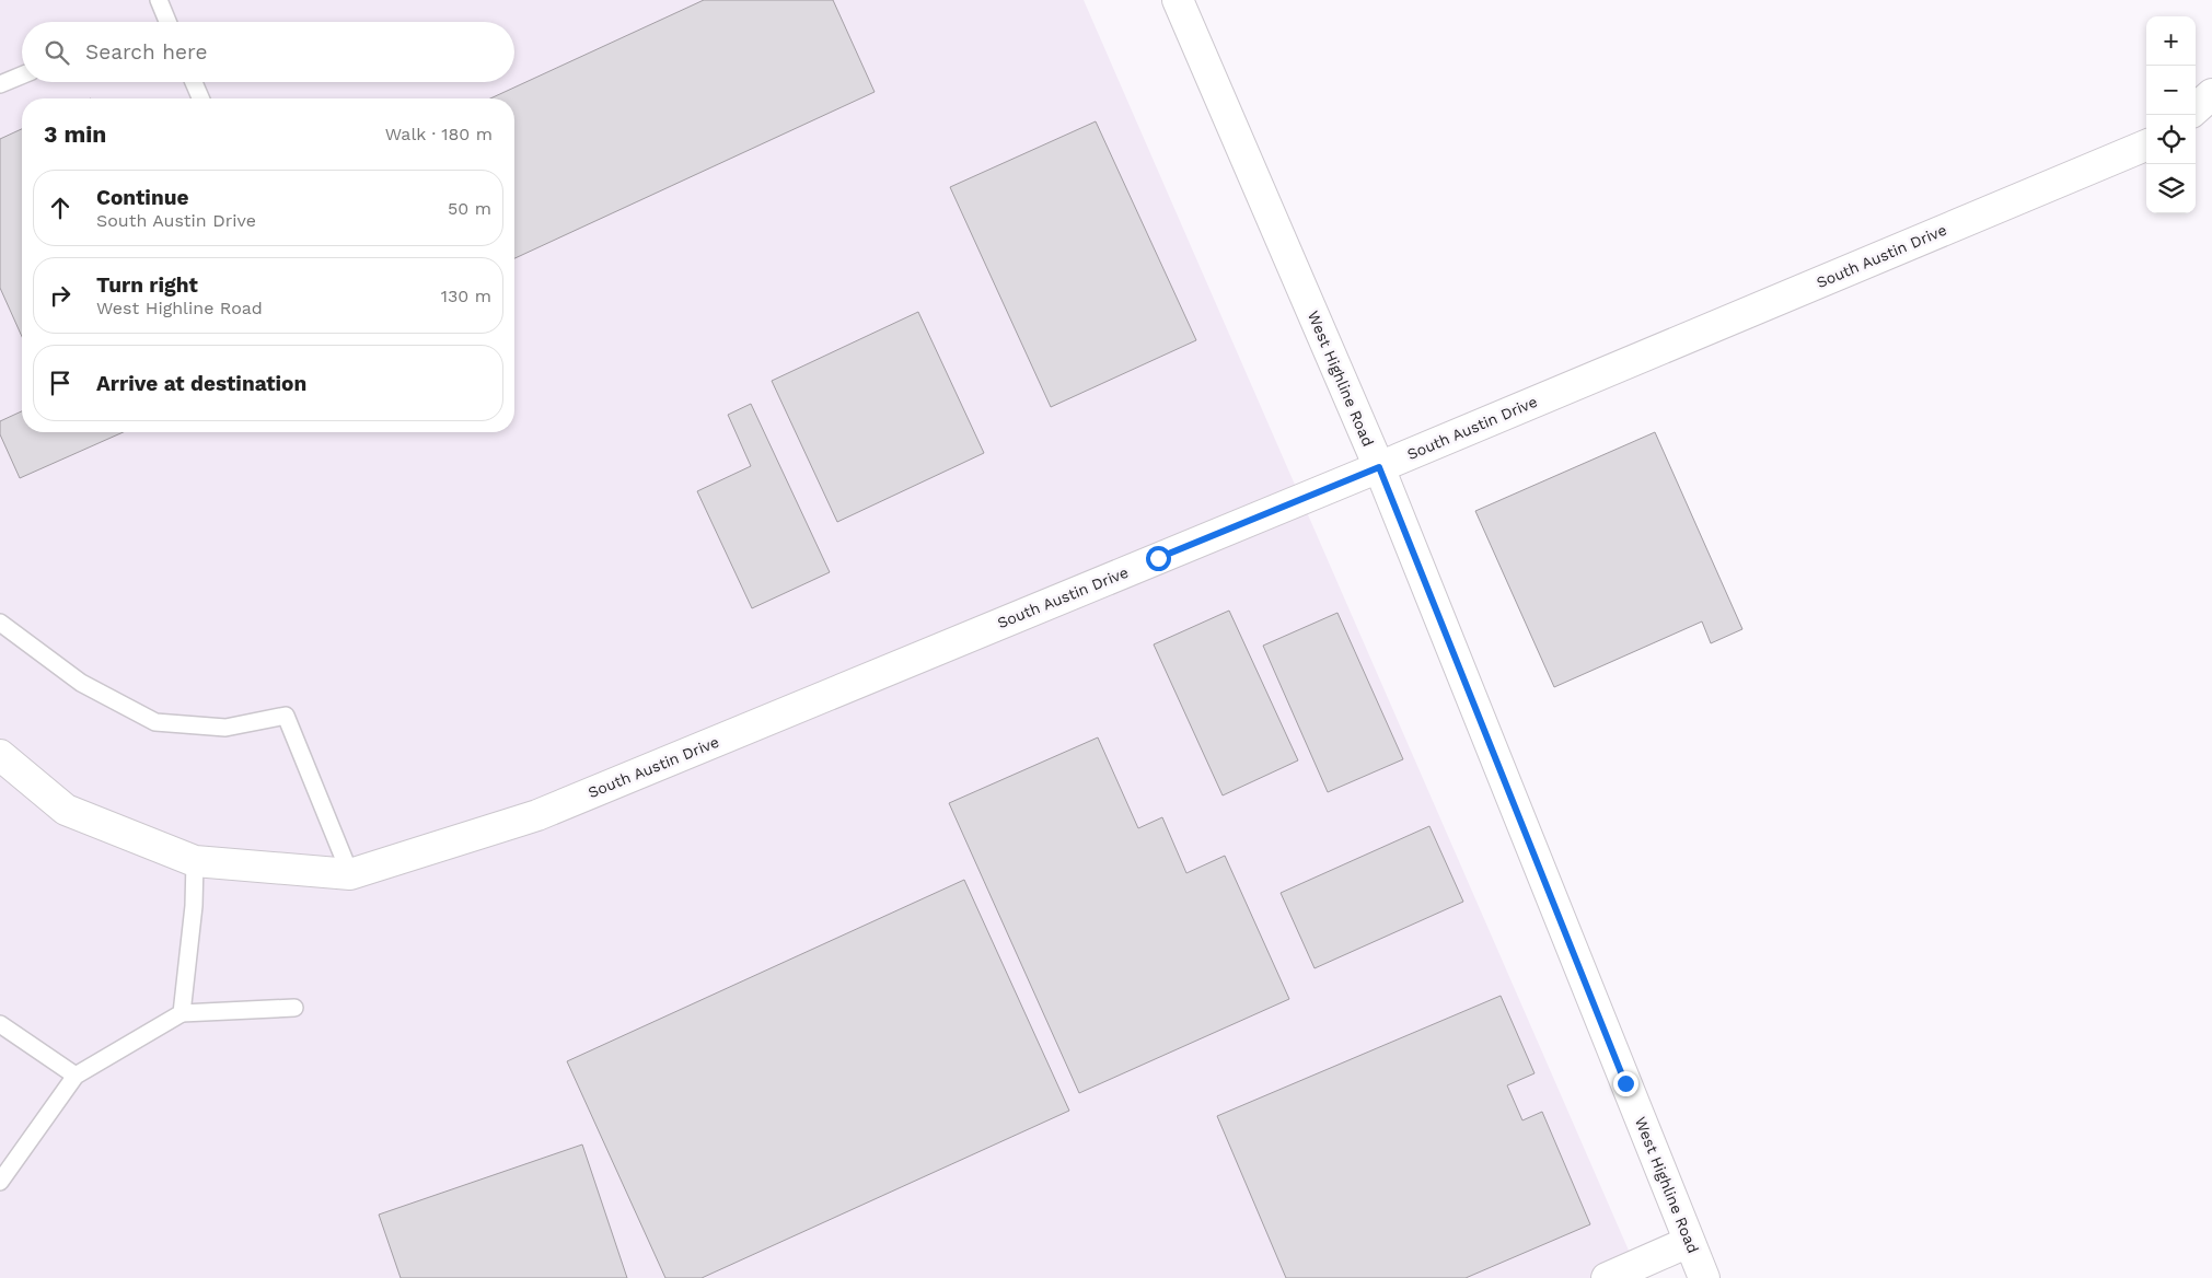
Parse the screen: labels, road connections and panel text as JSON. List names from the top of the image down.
{
  "streets": {
    "street": ["South Austin Drive", "West Highline Road"]
  },
  "crossings": [
    ["South Austin Drive", "West Highline Road"]
  ],
  "page": {
    "map_buttons": ["+", "−"],
    "search": "Search here",
    "heading": ["3 min", "Walk · 180 m"],
    "list": [
      ["Continue", "South Austin Drive", "50 m"],
      ["Turn right", "West Highline Road", "130 m"],
      "Arrive at destination"
    ]
  }
}
